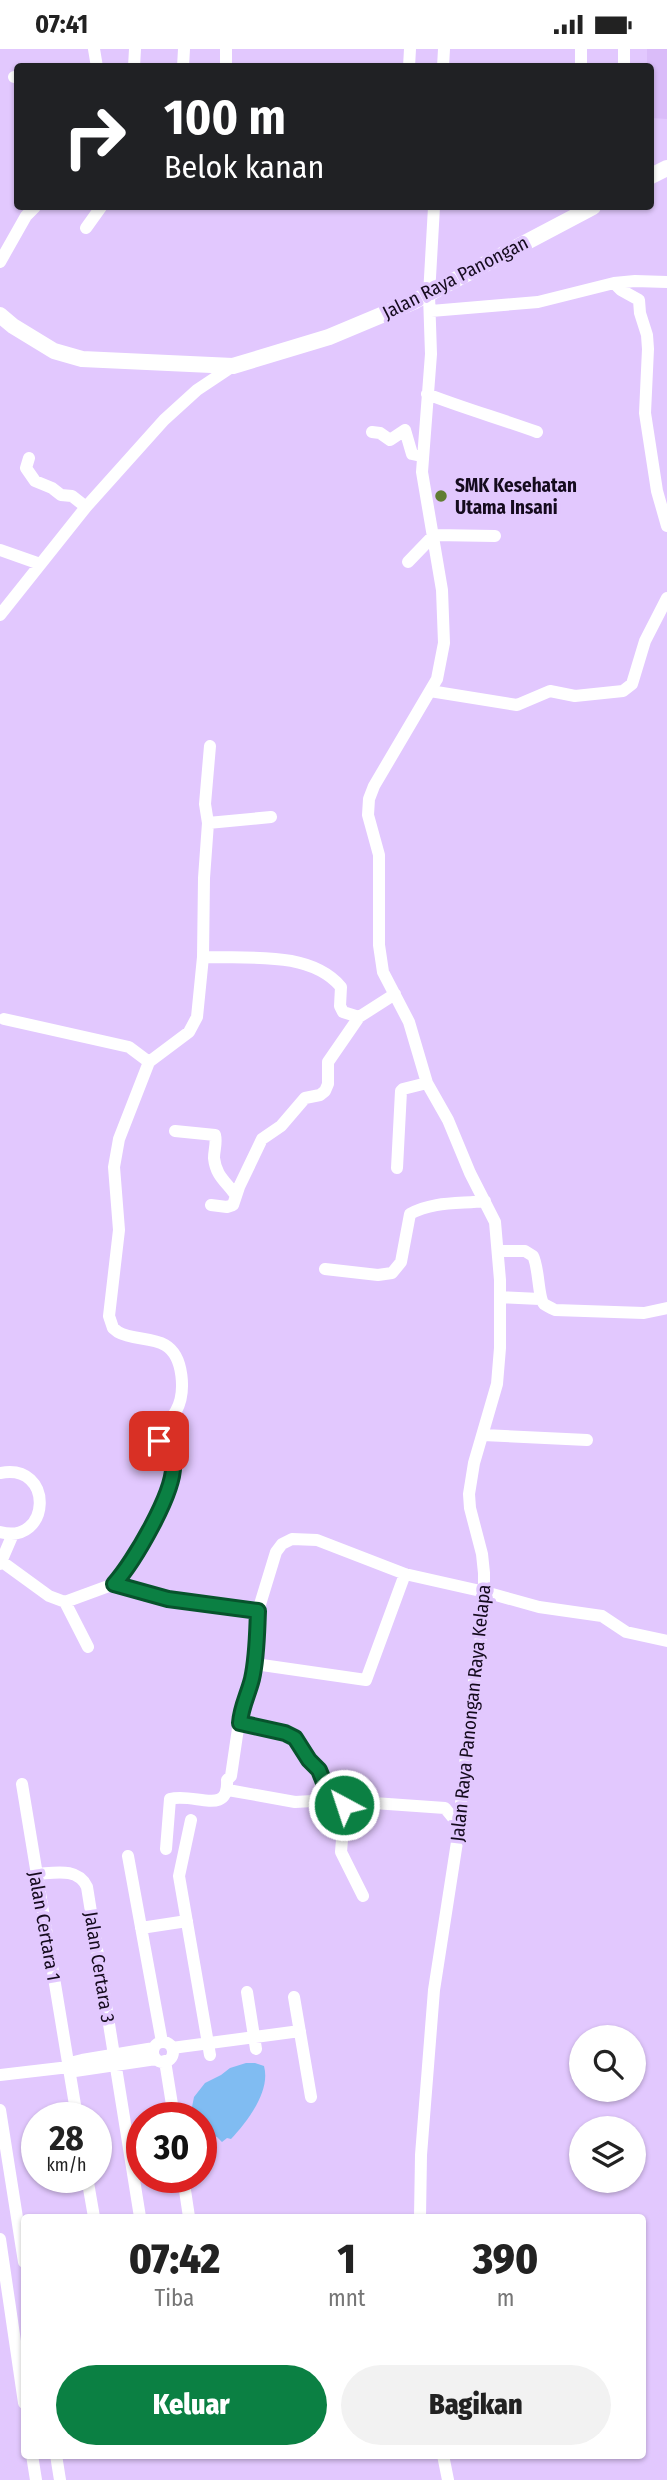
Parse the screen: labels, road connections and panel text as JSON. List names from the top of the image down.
{
  "streets": {
    "main road": ["Jalan Raya Panongan"],
    "street": ["Jalan Raya Panongan Raya Kelapa", "Jalan Certara 1", "Jalan Certara 3"]
  },
  "crossings": [
    ["Jalan Raya Panongan", "Jalan Raya Panongan Raya Kelapa"],
    ["Jalan Certara 1", "Jalan Certara 3"]
  ],
  "places": ["SMK Kesehatan Utama Insani"],
  "page": {
    "status": "07:41",
    "turn": ["100 m", "Belok kanan"],
    "speed": "28 km/h",
    "limit": "30",
    "eta": [
      "07:42",
      "Tiba",
      "1",
      "mnt",
      "390",
      "m"
    ],
    "buttons": ["Keluar", "Bagikan"]
  }
}
